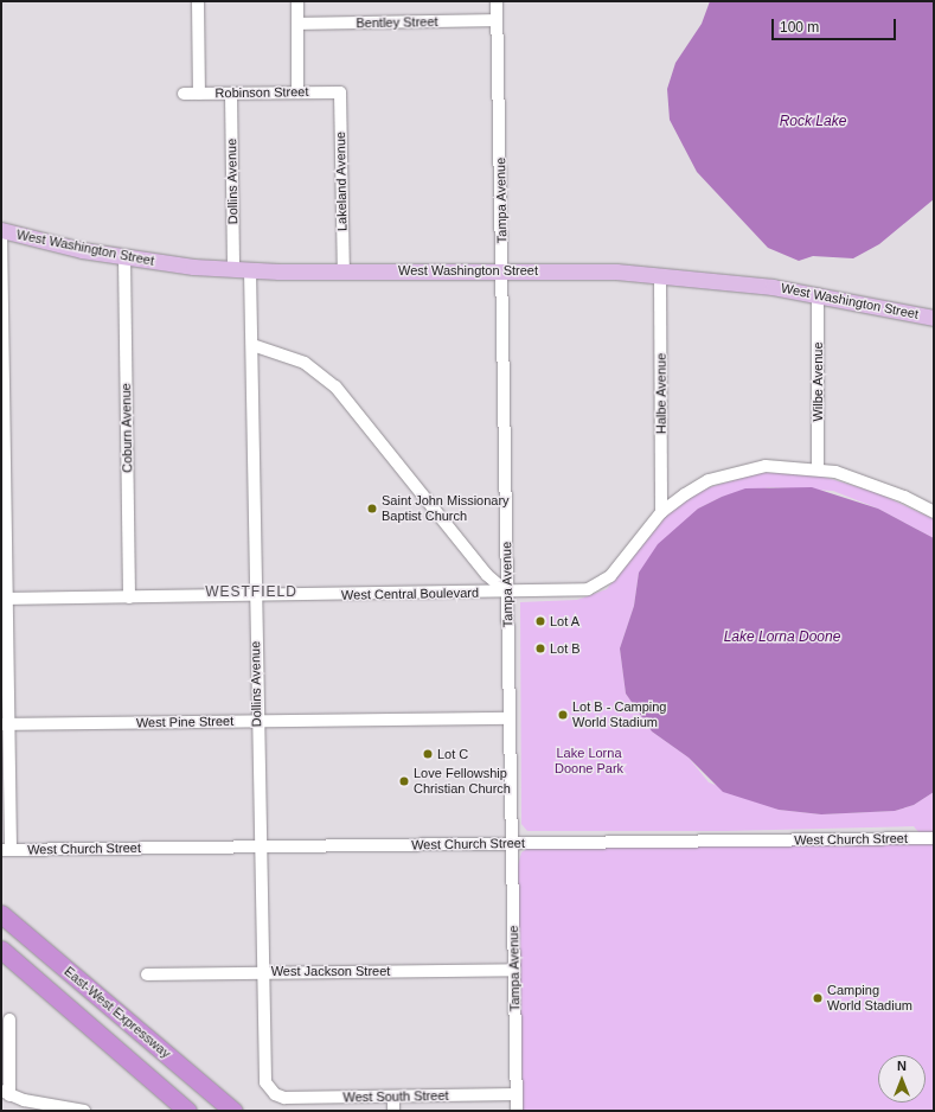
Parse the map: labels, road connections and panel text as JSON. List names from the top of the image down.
{
  "streets": {
    "highway": ["East-West Expressway"],
    "main road": ["West Washington Street"],
    "street": [
      "Bentley Street",
      "Robinson Street",
      "Dollins Avenue",
      "Lakeland Avenue",
      "Tampa Avenue",
      "Wilbe Avenue",
      "Halbe Avenue",
      "Coburn Avenue",
      "West Central Boulevard",
      "West Pine Street",
      "West Church Street",
      "West Jackson Street",
      "West South Street"
    ]
  },
  "crossings": [
    ["Bentley Street", "Tampa Avenue"],
    ["Robinson Street", "Dollins Avenue"],
    ["Robinson Street", "Lakeland Avenue"],
    ["Dollins Avenue", "West Washington Street"],
    ["Dollins Avenue", "West Central Boulevard"],
    ["Dollins Avenue", "West Pine Street"],
    ["Dollins Avenue", "West Church Street"],
    ["Dollins Avenue", "West Jackson Street"],
    ["Dollins Avenue", "West South Street"],
    ["Lakeland Avenue", "West Washington Street"],
    ["Tampa Avenue", "West Washington Street"],
    ["Tampa Avenue", "West Central Boulevard"],
    ["Tampa Avenue", "West Pine Street"],
    ["Tampa Avenue", "West Church Street"],
    ["Tampa Avenue", "West Jackson Street"],
    ["Tampa Avenue", "West South Street"],
    ["West Washington Street", "Wilbe Avenue"],
    ["West Washington Street", "Halbe Avenue"],
    ["West Washington Street", "Coburn Avenue"],
    ["Wilbe Avenue", "West Central Boulevard"],
    ["Halbe Avenue", "West Central Boulevard"],
    ["Coburn Avenue", "West Central Boulevard"]
  ],
  "districts": ["WESTFIELD"],
  "water": ["Rock Lake", "Lake Lorna Doone"],
  "parks": ["Lake Lorna Doone Park"],
  "places": [
    "Saint John Missionary Baptist Church",
    "Lot A",
    "Lot B",
    "Lot B - Camping World Stadium",
    "Lot C",
    "Love Fellowship Christian Church",
    "Camping World Stadium"
  ],
  "scale_bar": "100 m",
  "north": "top"
}
